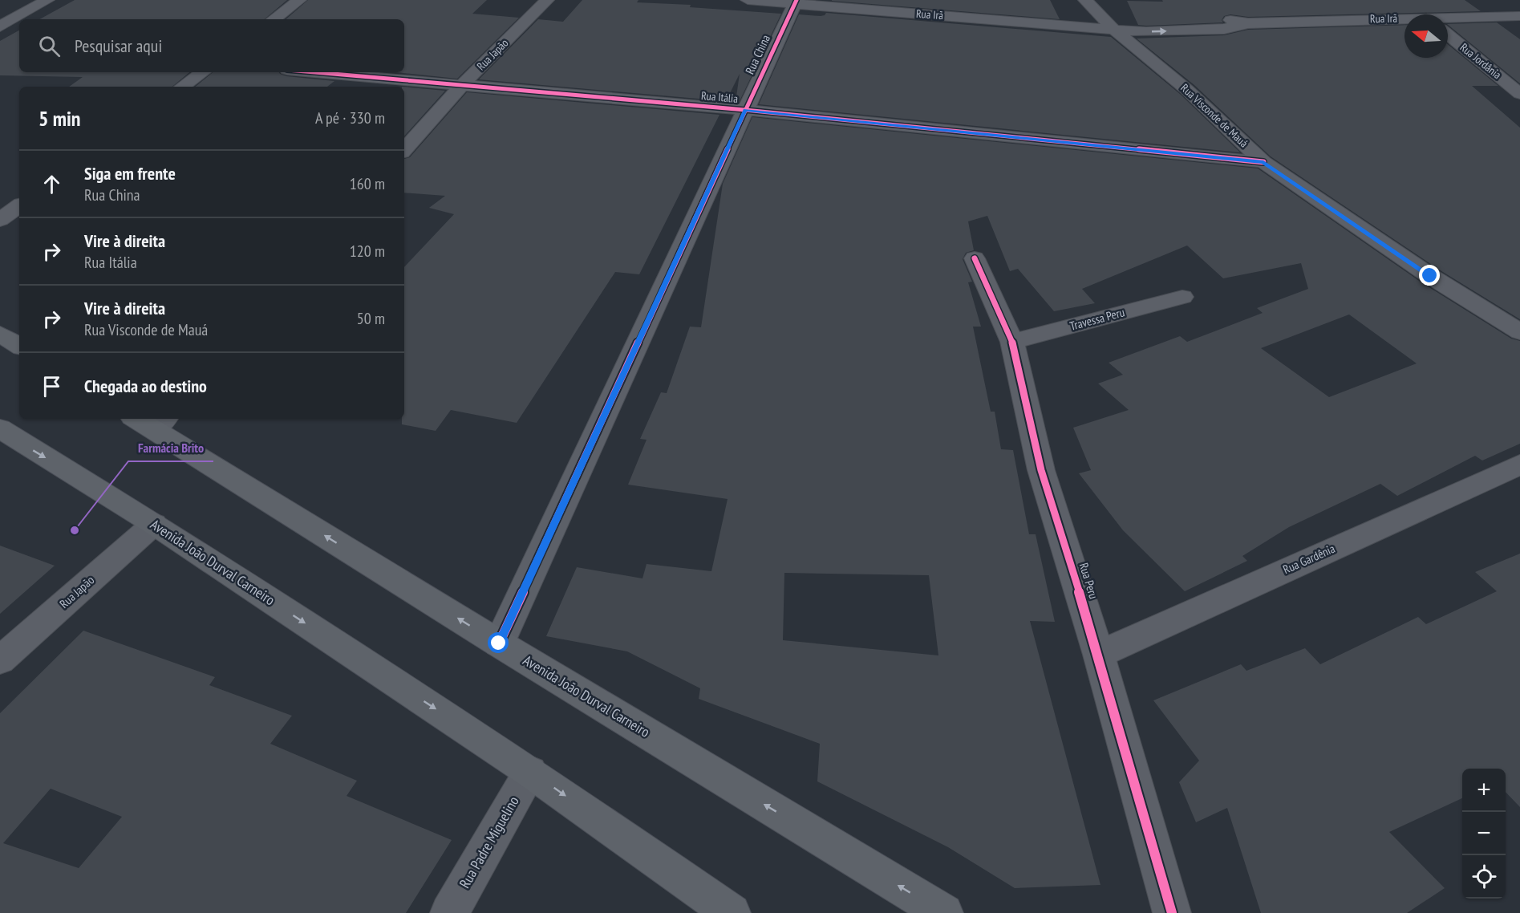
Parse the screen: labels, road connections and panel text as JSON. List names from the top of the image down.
{
  "streets": {
    "main road": ["Avenida João Durval Carneiro"],
    "street": [
      "Rua Irã",
      "Rua Japão",
      "Rua China",
      "Rua Jordânia",
      "Rua Itália",
      "Rua Visconde de Mauá",
      "Travessa Peru",
      "Rua Gardênia",
      "Rua Peru",
      "Rua Padre Miguelino"
    ]
  },
  "crossings": [
    ["Rua Irã", "Rua China"],
    ["Rua Irã", "Rua Visconde de Mauá"],
    ["Rua Japão", "Rua Itália"],
    ["Rua Japão", "Avenida João Durval Carneiro"],
    ["Rua China", "Rua Itália"],
    ["Rua China", "Avenida João Durval Carneiro"],
    ["Rua Itália", "Rua Visconde de Mauá"],
    ["Travessa Peru", "Rua Peru"],
    ["Rua Gardênia", "Rua Peru"],
    ["Avenida João Durval Carneiro", "Rua Padre Miguelino"]
  ],
  "places": ["Farmácia Brito"],
  "north": "left",
  "page": {
    "search": "Pesquisar aqui",
    "heading": ["5 min", "A pé · 330 m"],
    "list": [
      ["Siga em frente", "Rua China", "160 m"],
      ["Vire à direita", "Rua Itália", "120 m"],
      ["Vire à direita", "Rua Visconde de Mauá", "50 m"],
      "Chegada ao destino"
    ],
    "map_buttons": ["+", "−"]
  }
}
